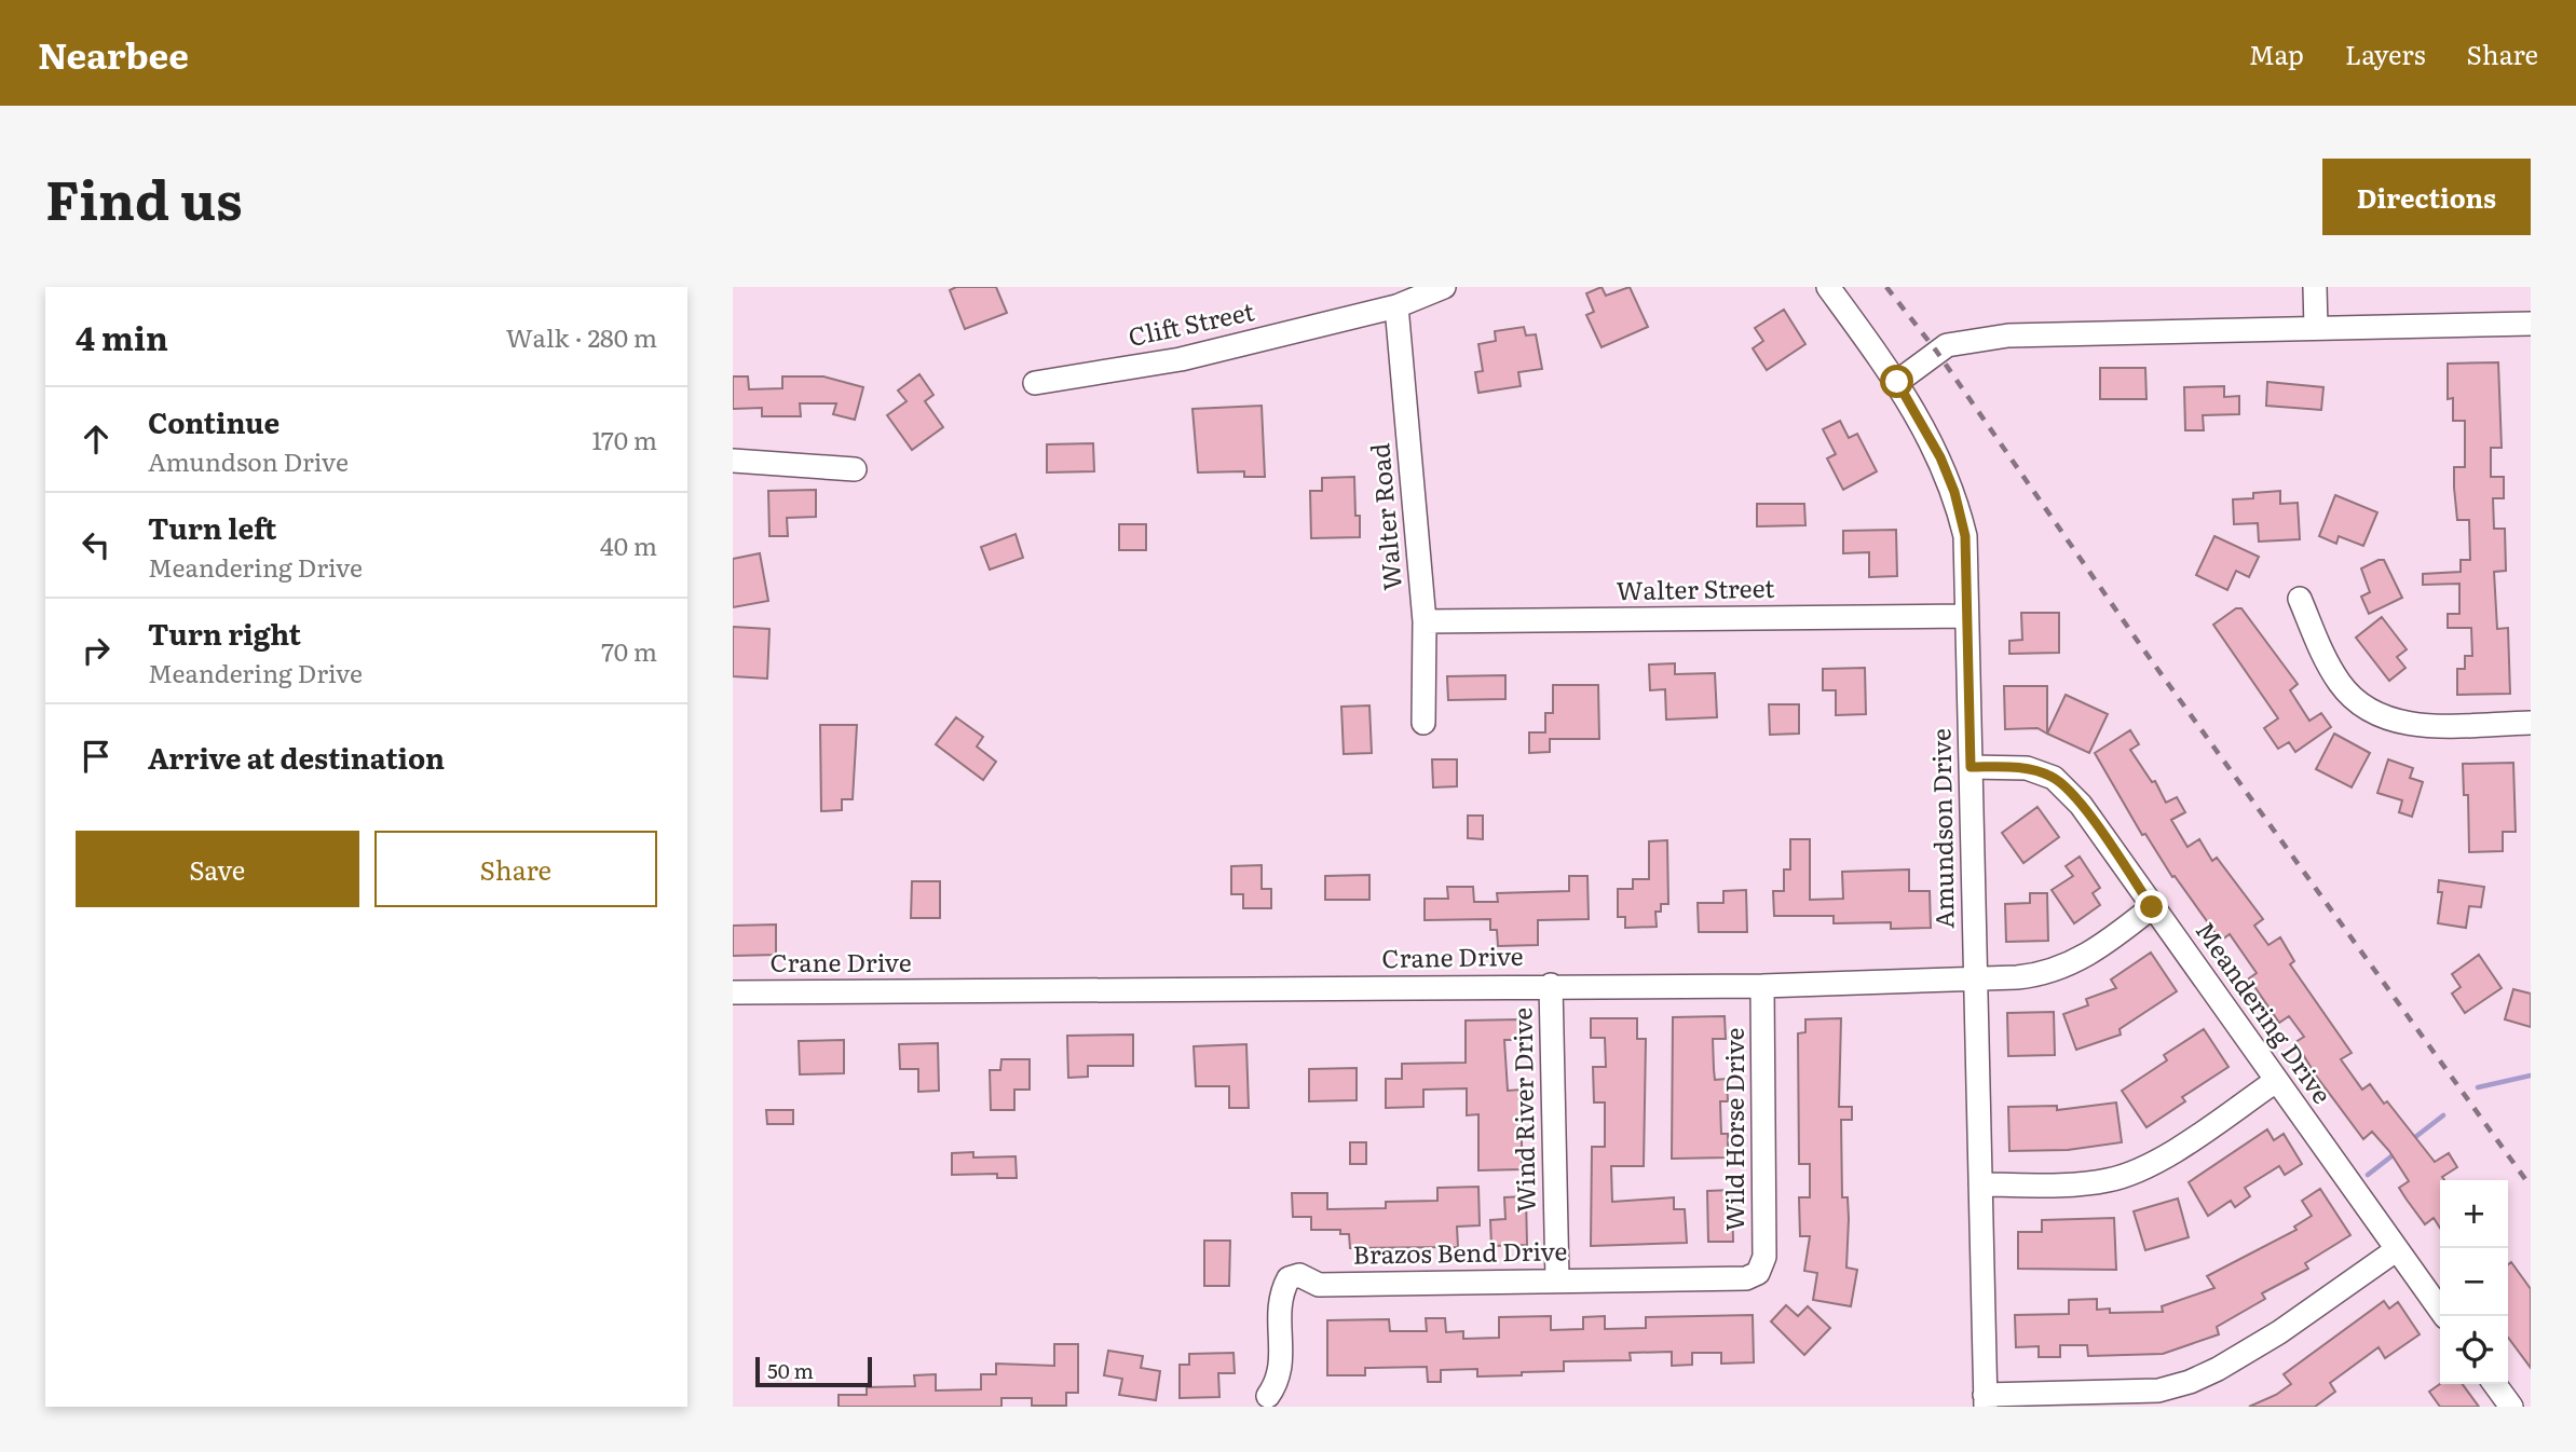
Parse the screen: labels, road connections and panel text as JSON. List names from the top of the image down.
{
  "streets": {
    "street": [
      "Clift Street",
      "Walter Road",
      "Walter Street",
      "Amundson Drive",
      "Crane Drive",
      "Meandering Drive",
      "Wind River Drive",
      "Wild Horse Drive",
      "Brazos Bend Drive"
    ]
  },
  "crossings": [
    ["Clift Street", "Walter Road"],
    ["Walter Road", "Walter Street"],
    ["Walter Street", "Amundson Drive"],
    ["Amundson Drive", "Crane Drive"],
    ["Amundson Drive", "Meandering Drive"],
    ["Crane Drive", "Meandering Drive"],
    ["Crane Drive", "Wind River Drive"],
    ["Crane Drive", "Wild Horse Drive"],
    ["Wind River Drive", "Brazos Bend Drive"],
    ["Wild Horse Drive", "Brazos Bend Drive"]
  ],
  "scale_bar": "50 m",
  "page": {
    "header": "Nearbee",
    "nav": ["Map", "Layers", "Share"],
    "title": "Find us",
    "buttons": [
      "Directions",
      ["Save", "Share"]
    ],
    "heading": ["4 min", "Walk · 280 m"],
    "list": [
      ["Continue", "Amundson Drive", "170 m"],
      ["Turn left", "Meandering Drive", "40 m"],
      ["Turn right", "Meandering Drive", "70 m"],
      "Arrive at destination"
    ],
    "map_buttons": ["+", "−"],
    "scale": "50 m"
  }
}
